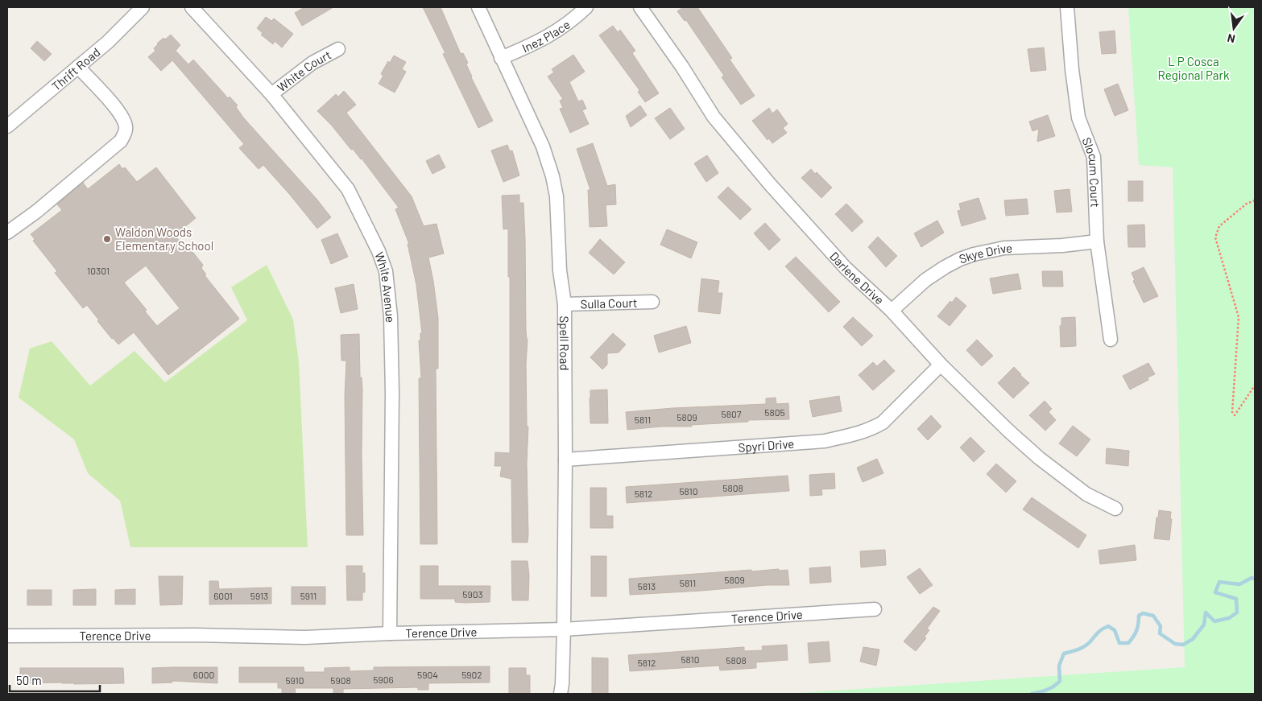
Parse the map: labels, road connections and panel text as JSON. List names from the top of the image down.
{
  "streets": {
    "street": [
      "Inez Place",
      "Thrift Road",
      "White Court",
      "Slocum Court",
      "Skye Drive",
      "Darlene Drive",
      "White Avenue",
      "Sulla Court",
      "Spell Road",
      "Spyri Drive",
      "Terence Drive"
    ]
  },
  "crossings": [
    ["Inez Place", "Spell Road"],
    ["White Court", "White Avenue"],
    ["Slocum Court", "Skye Drive"],
    ["Skye Drive", "Darlene Drive"],
    ["Darlene Drive", "Spyri Drive"],
    ["White Avenue", "Terence Drive"],
    ["Sulla Court", "Spell Road"],
    ["Spell Road", "Spyri Drive"],
    ["Spell Road", "Terence Drive"]
  ],
  "parks": ["L P Cosca Regional Park"],
  "places": ["Waldon Woods Elementary School"],
  "house_numbers": [
    "10301",
    "5805",
    "5807",
    "5809",
    "5811",
    "5808",
    "5810",
    "5812",
    "5809",
    "5811",
    "5813",
    "5903",
    "6001",
    "5913",
    "5911",
    "5810",
    "5808",
    "5812",
    "6000",
    "5904",
    "5902",
    "5906",
    "5910",
    "5908"
  ],
  "scale_bar": "50 m",
  "north": "bottom"
}
